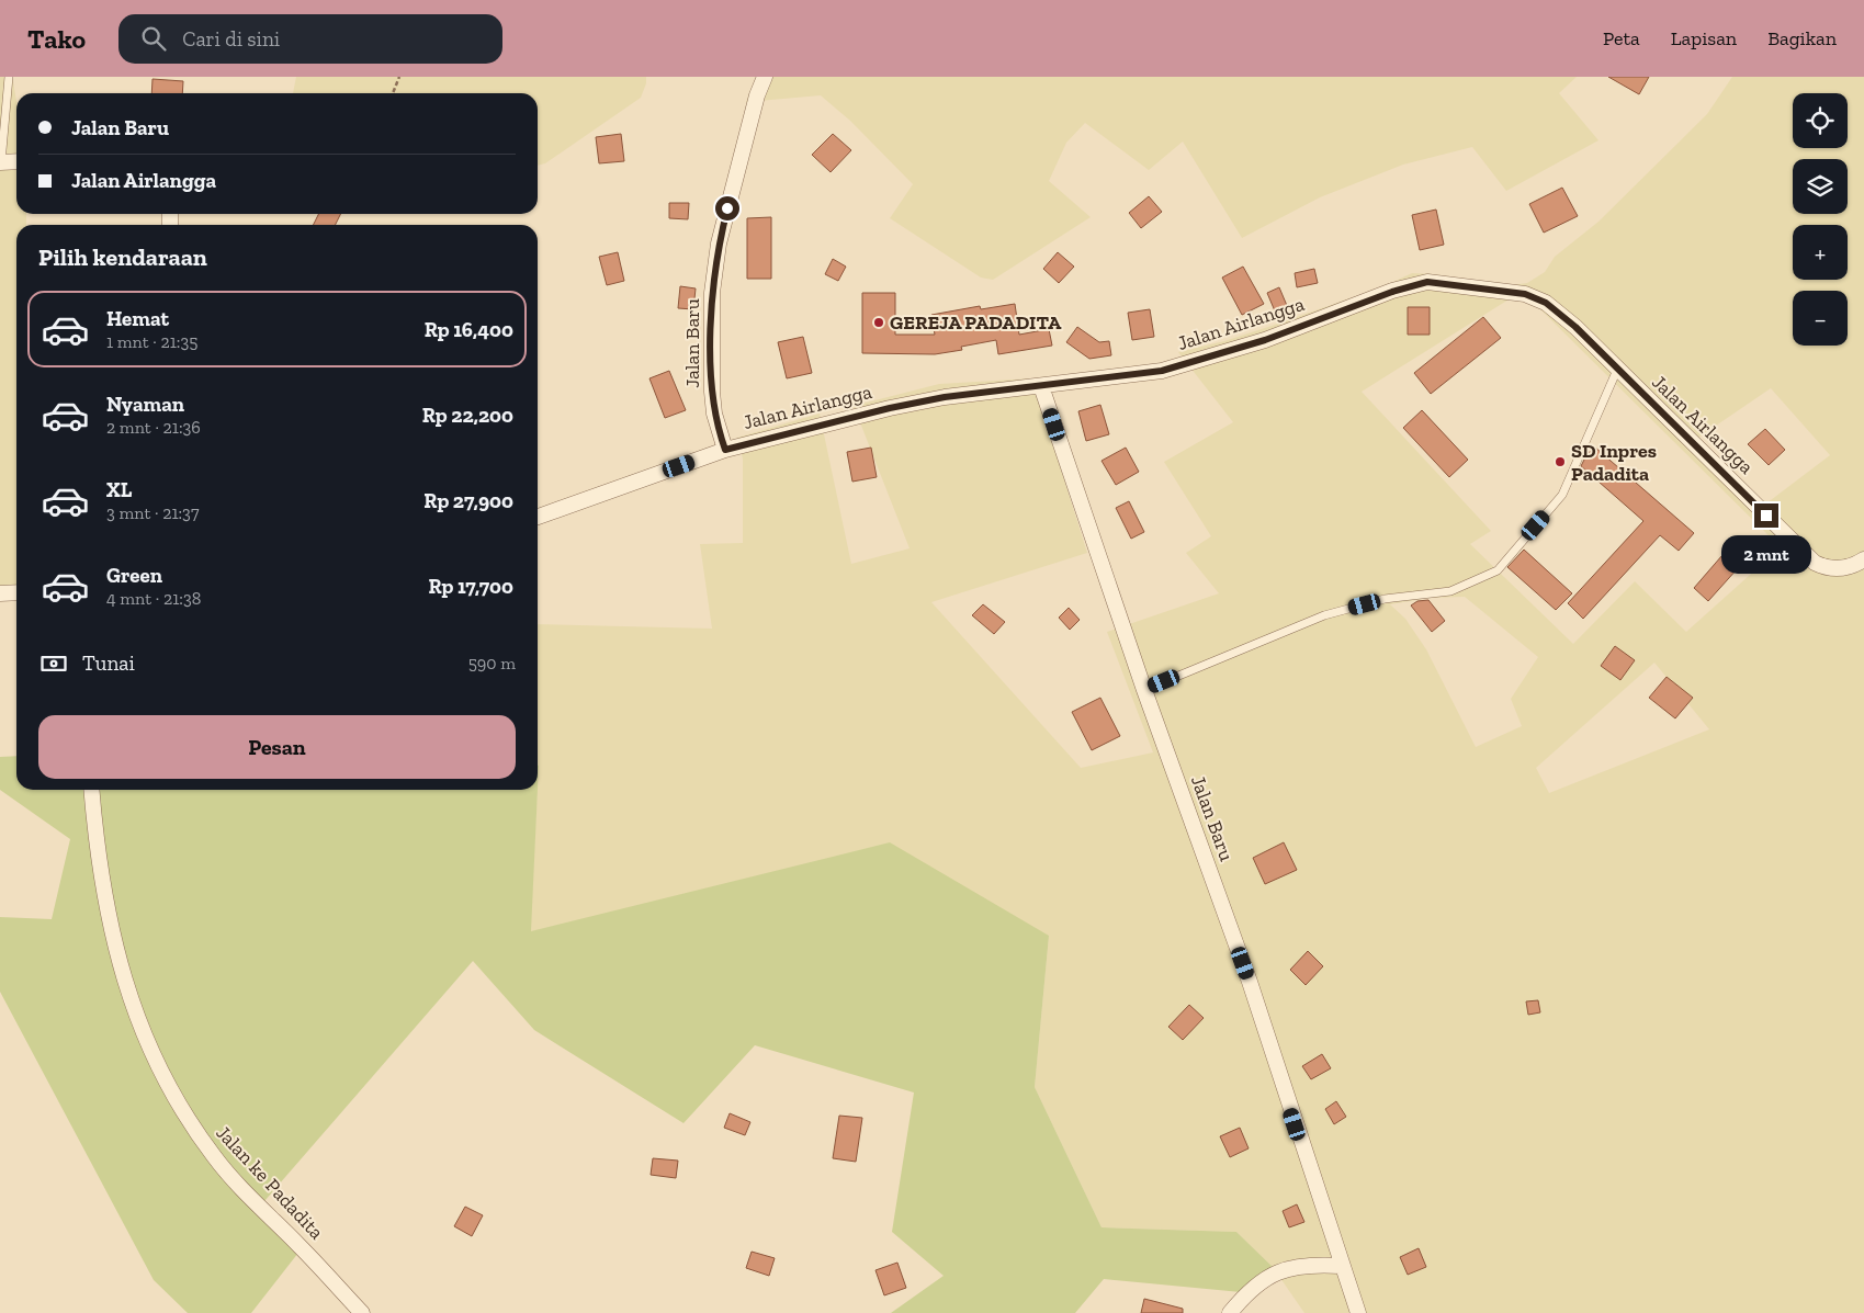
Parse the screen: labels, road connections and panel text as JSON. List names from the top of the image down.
{
  "streets": {
    "street": ["Jalan Airlangga", "Jalan Baru", "Jalan ke Padadita"]
  },
  "crossings": [
    ["Jalan Airlangga", "Jalan Baru"]
  ],
  "places": ["GEREJA PADADITA", "SD Inpres Padadita"],
  "page": {
    "header": "Tako",
    "search": "Cari di sini",
    "nav": ["Peta", "Lapisan", "Bagikan"],
    "map_buttons": ["+", "−"],
    "banner": ["Jalan Baru", "Jalan Airlangga"],
    "heading": "Pilih kendaraan",
    "list": [
      {
        "name": "Hemat",
        "note": "1 mnt · 21:35",
        "value": "Rp 16,400"
      },
      {
        "name": "Nyaman",
        "note": "2 mnt · 21:36",
        "value": "Rp 22,200"
      },
      {
        "name": "XL",
        "note": "3 mnt · 21:37",
        "value": "Rp 27,900"
      },
      {
        "name": "Green",
        "note": "4 mnt · 21:38",
        "value": "Rp 17,700"
      }
    ],
    "bubble": "2 mnt",
    "pay": ["Tunai", "590 m"],
    "buttons": "Pesan"
  }
}
